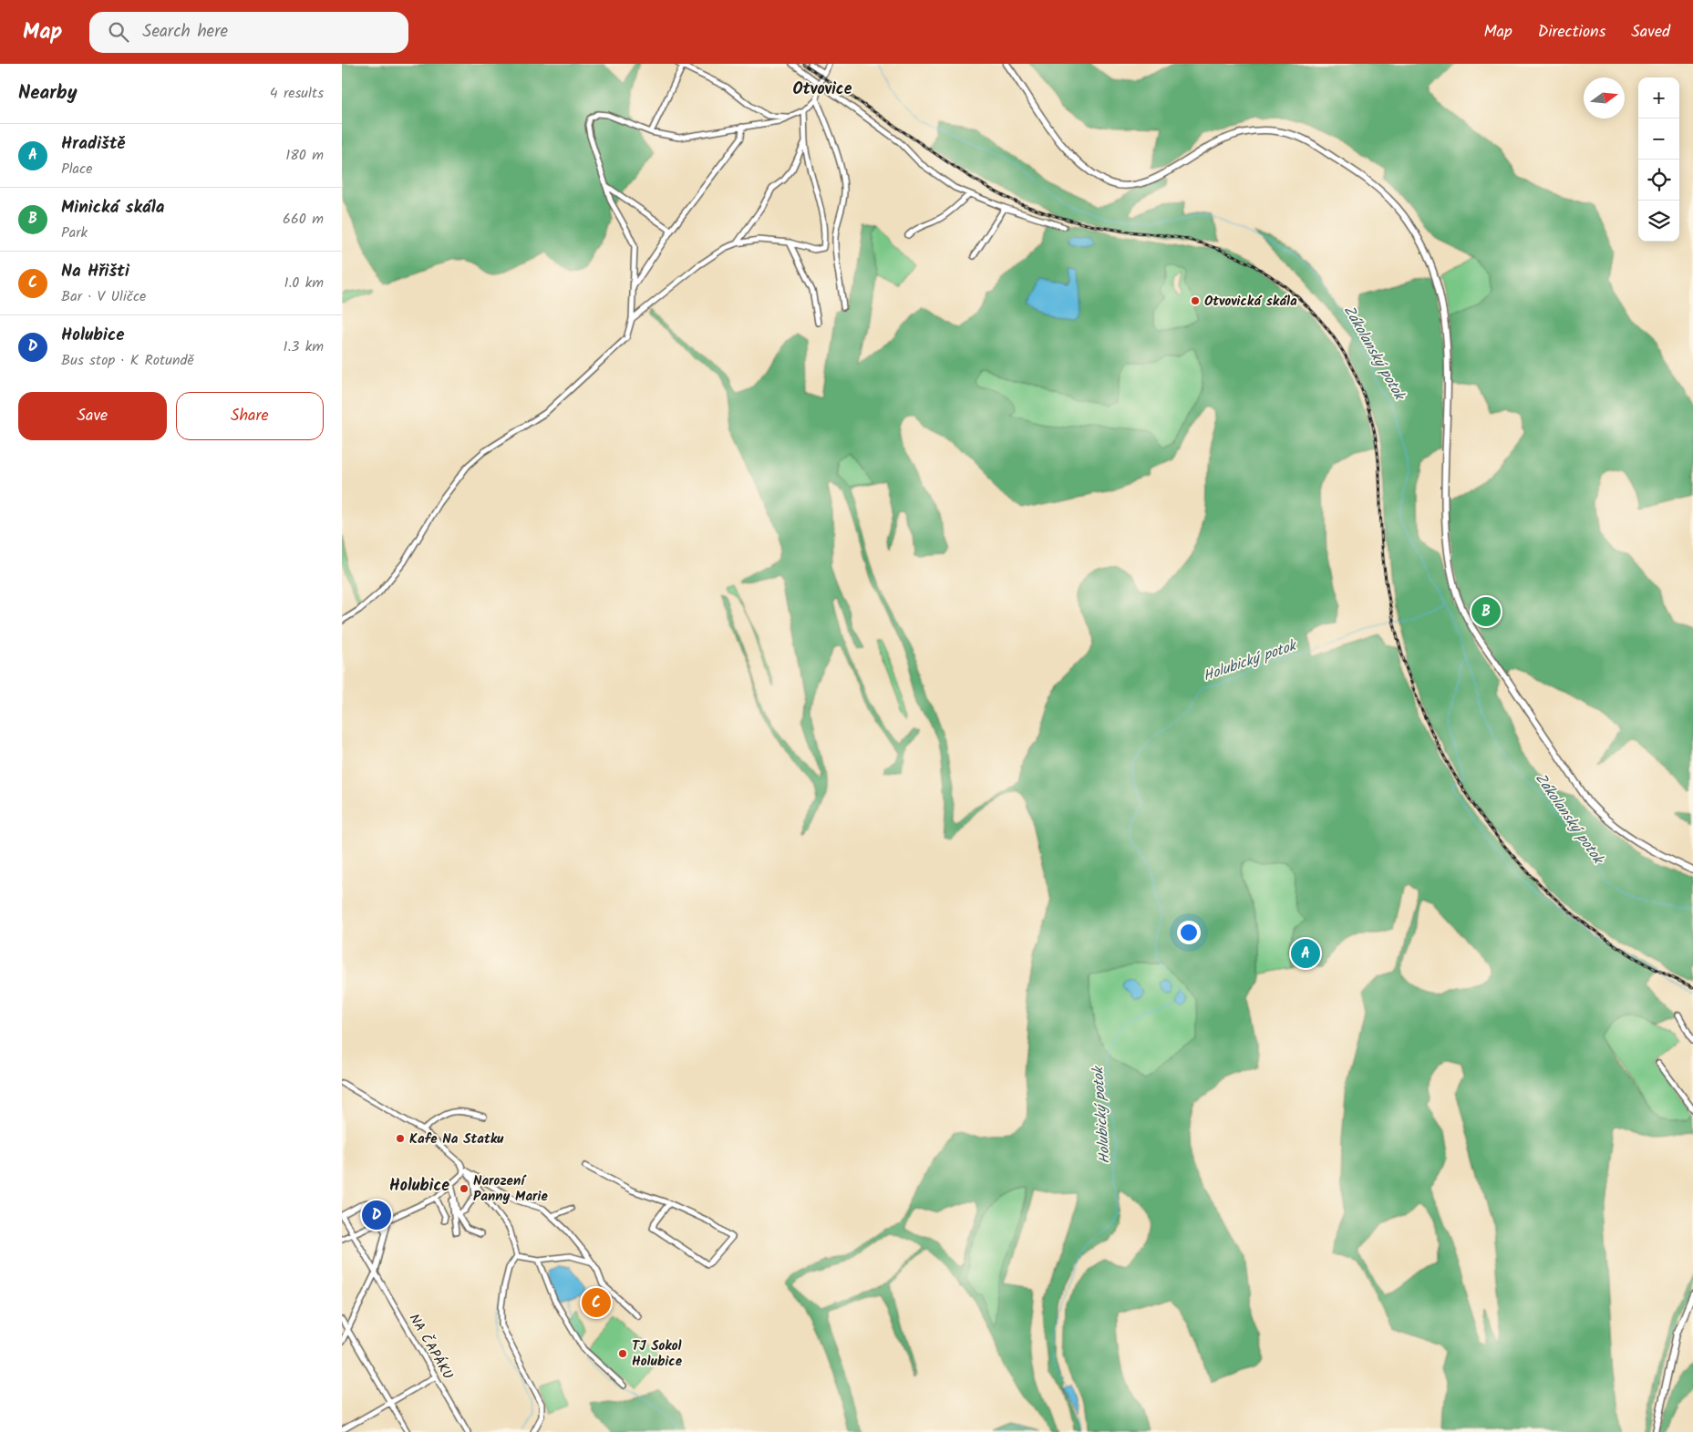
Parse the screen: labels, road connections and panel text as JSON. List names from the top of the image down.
{
  "streets": {
    "street": ["NA ČAPÁKU"]
  },
  "districts": ["Otvovice", "Holubice"],
  "water": ["Zákolanský potok", "Holubický potok"],
  "places": [
    "Otvovická skála",
    "Kafe Na Statku",
    "Narození Panny Marie",
    "TJ Sokol Holubice"
  ],
  "north": "right",
  "page": {
    "header": "Map",
    "search": "Search here",
    "nav": ["Map", "Directions", "Saved"],
    "heading": ["Nearby", "4 results"],
    "map_buttons": ["+", "−"],
    "list": [
      {
        "mark": "A",
        "name": "Hradiště",
        "note": "Place",
        "value": "180 m"
      },
      {
        "mark": "B",
        "name": "Minická skála",
        "note": "Park",
        "value": "660 m"
      },
      {
        "mark": "C",
        "name": "Na Hřišti",
        "note": "Bar · V Uličce",
        "value": "1.0 km"
      },
      {
        "mark": "D",
        "name": "Holubice",
        "note": "Bus stop · K Rotundě",
        "value": "1.3 km"
      }
    ],
    "buttons": ["Save", "Share"],
    "pins": [
      "B",
      "A",
      "D",
      "C"
    ]
  }
}
